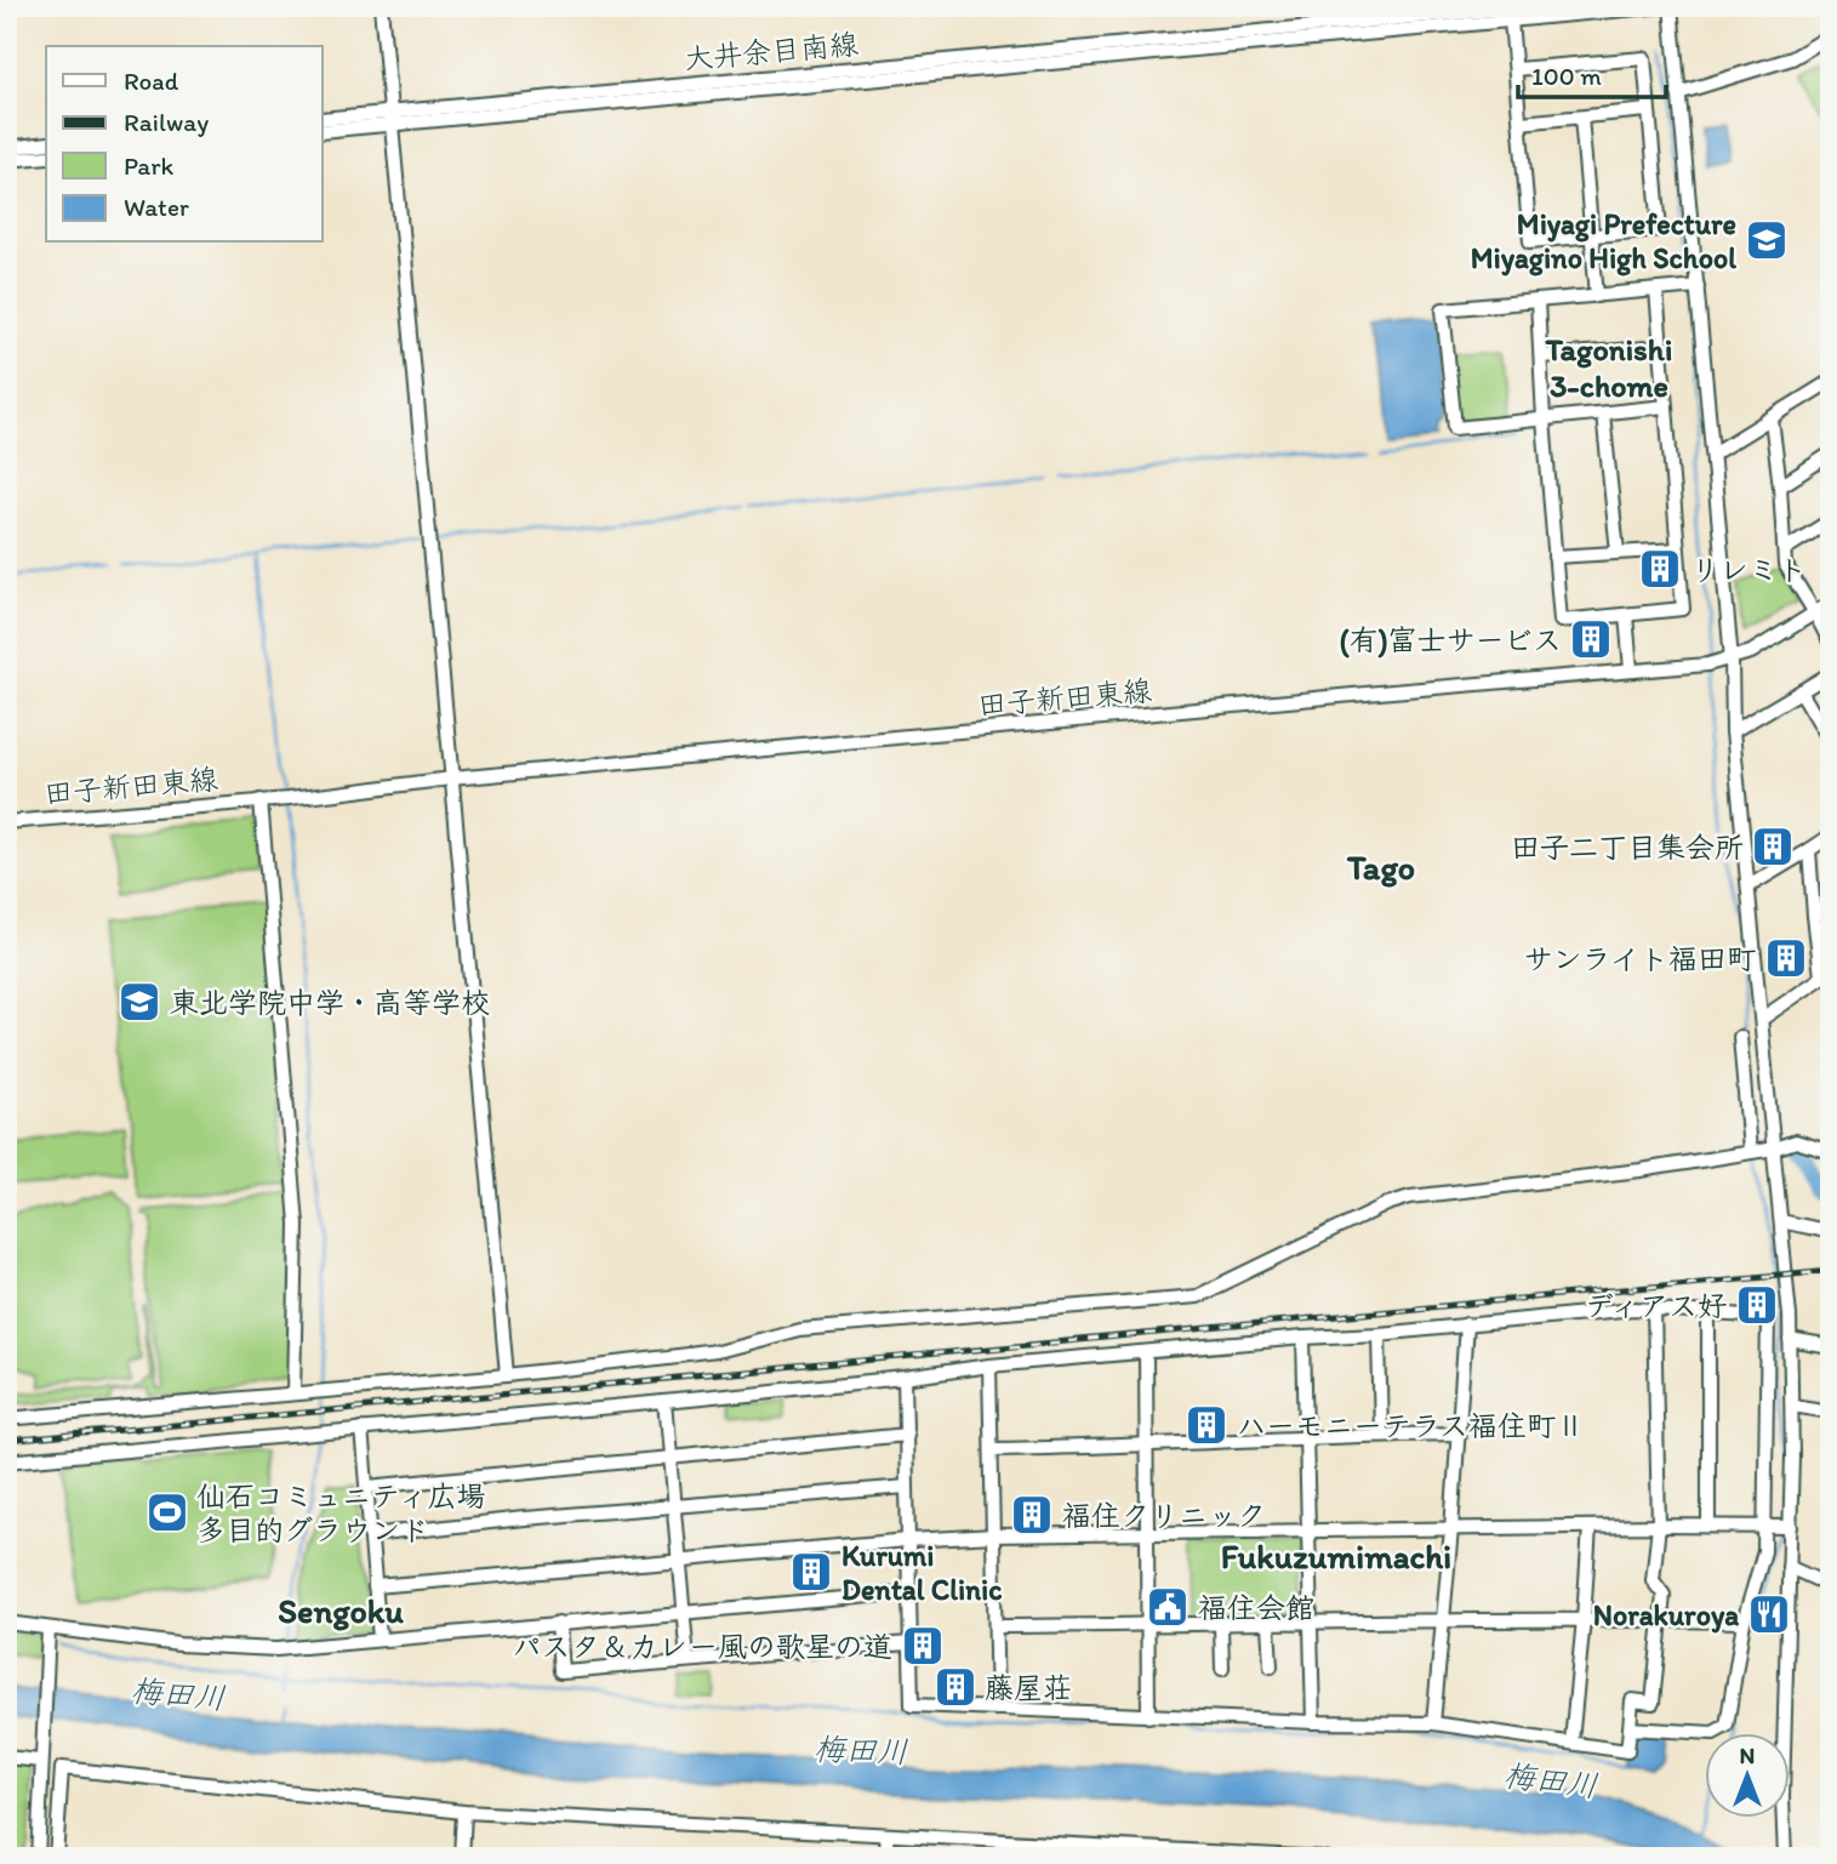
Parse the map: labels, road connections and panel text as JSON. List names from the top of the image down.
{
  "streets": {
    "street": ["大井余目南線", "田子新田東線"]
  },
  "districts": [
    "Tagonishi 3-chome",
    "Tago",
    "Fukuzumimachi",
    "Sengoku"
  ],
  "water": ["梅田川"],
  "places": {
    "school or university": ["Miyagi Prefecture Miyagino High School", "東北学院中学・高等学校"],
    "building": [
      "リレミト",
      "(有)富士サービス",
      "田子二丁目集会所",
      "サンライト福田町",
      "ディアス好",
      "ハーモニーテラス福住町Ⅱ",
      "福住クリニック",
      "Kurumi Dental Clinic",
      "パスタ＆カレー風の歌星の道",
      "藤屋荘"
    ],
    "sports": ["仙石コミュニティ広場 多目的グラウンド"],
    "public building": ["福住会館"],
    "restaurant": ["Norakuroya"]
  },
  "legend": [
    "Road",
    "Railway",
    "Park",
    "Water"
  ],
  "scale_bar": "100 m",
  "north": "top"
}
